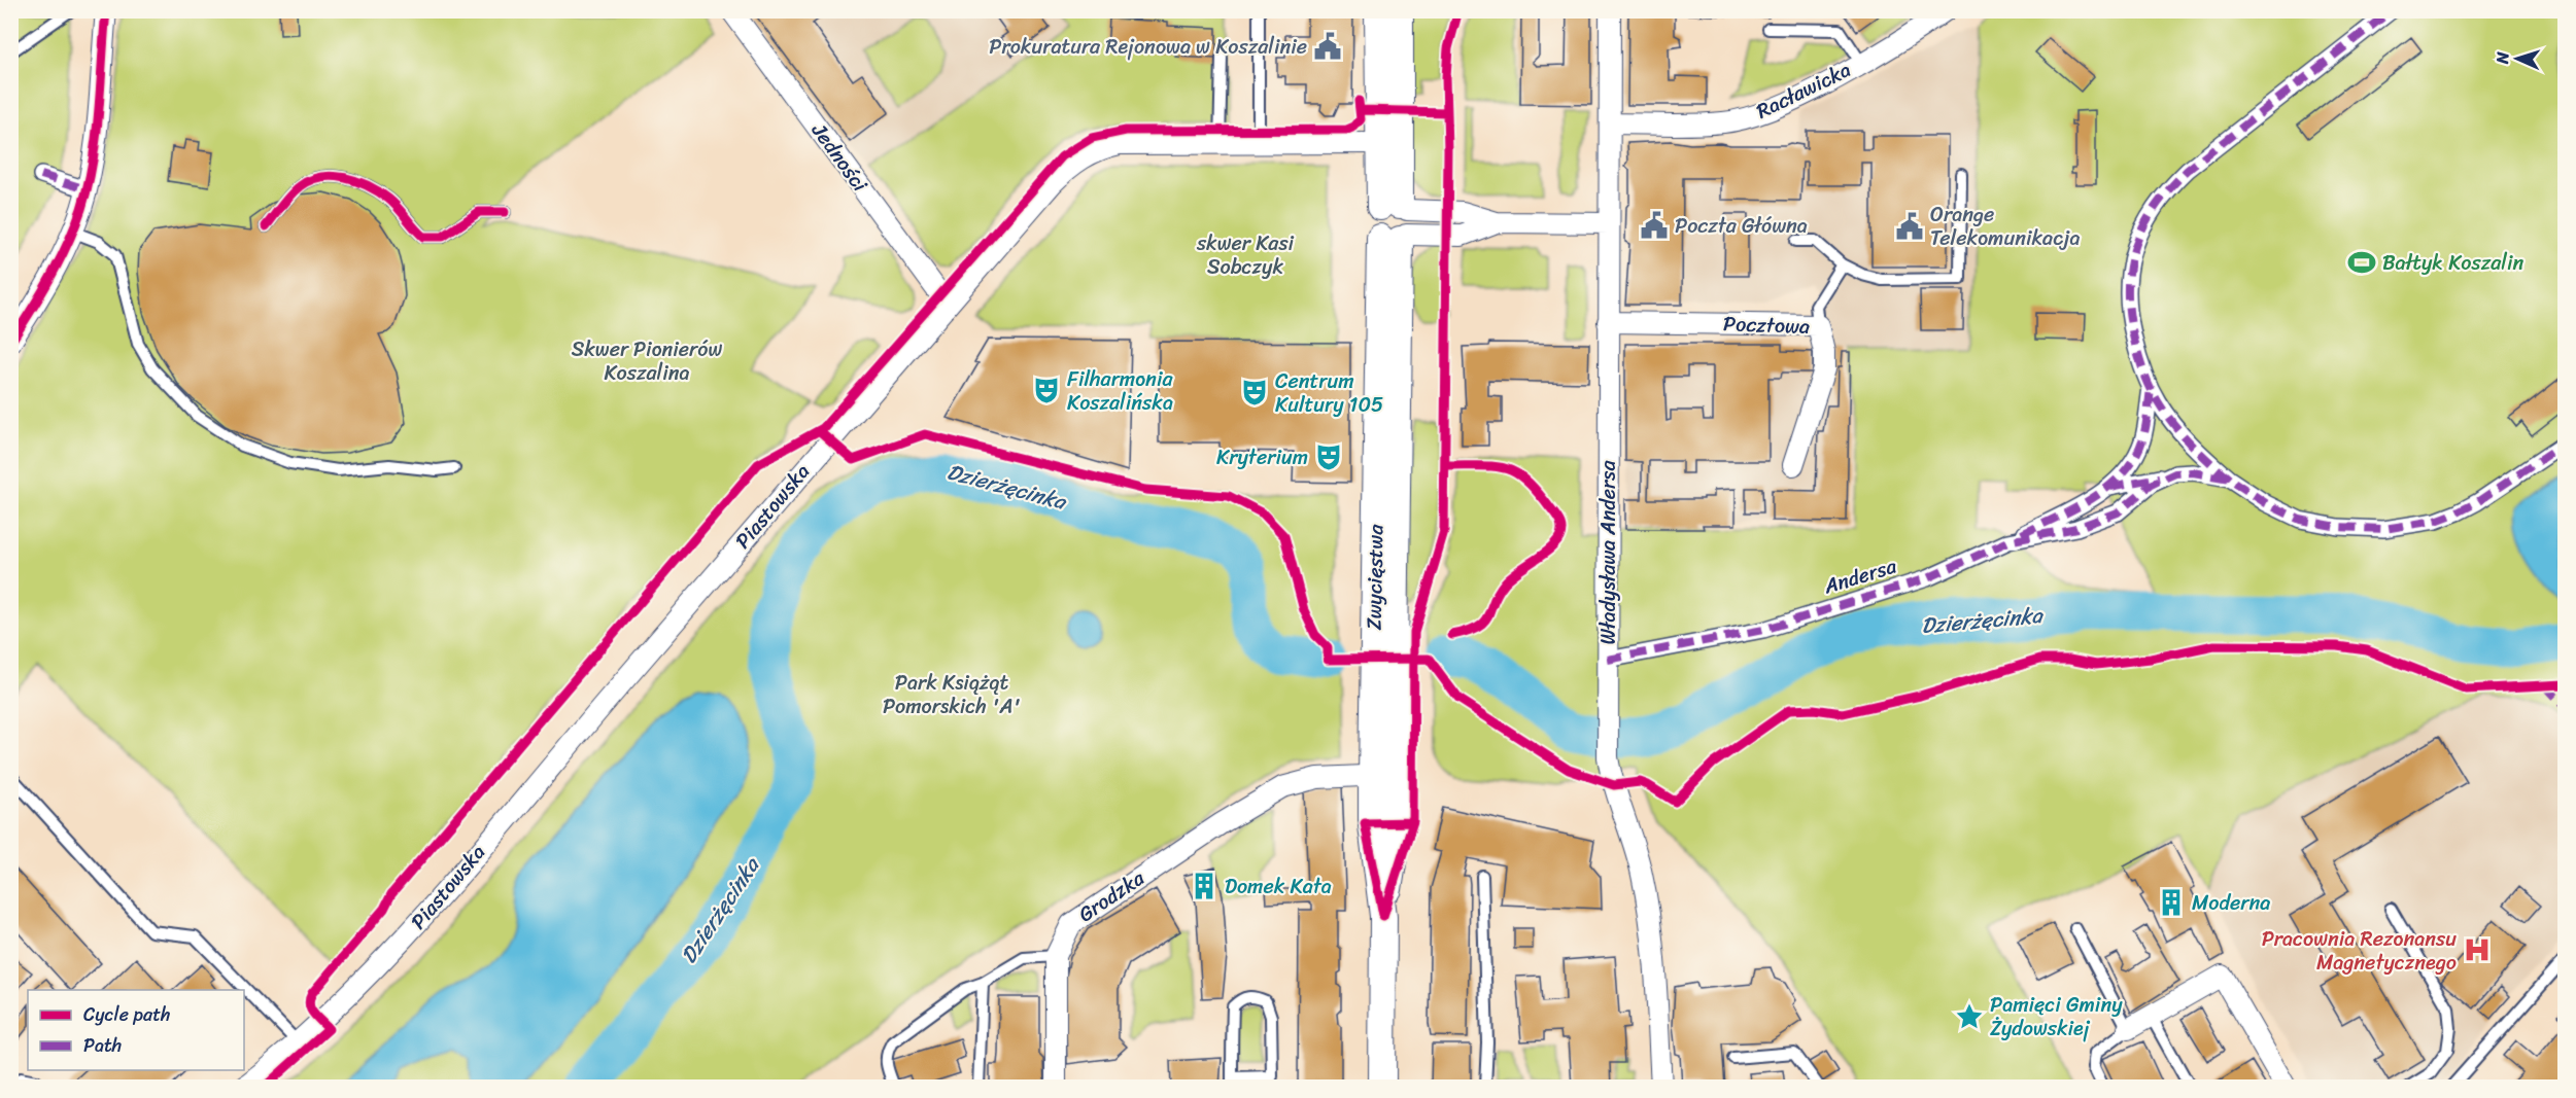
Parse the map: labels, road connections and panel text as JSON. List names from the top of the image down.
{
  "streets": {
    "street": [
      "Racławicka",
      "Jedności",
      "Pocztowa",
      "Piastowska",
      "Władysława Andersa",
      "Andersa",
      "Zwycięstwa",
      "Grodzka"
    ]
  },
  "crossings": [
    ["Racławicka", "Władysława Andersa"],
    ["Jedności", "Piastowska"],
    ["Pocztowa", "Władysława Andersa"],
    ["Piastowska", "Zwycięstwa"],
    ["Władysława Andersa", "Andersa"],
    ["Zwycięstwa", "Grodzka"]
  ],
  "water": ["Dzierżęcinka"],
  "parks": ["skwer Kasi Sobczyk", "Skwer Pionierów Koszalina", "Park Książąt Pomorskich 'A'"],
  "places": {
    "public building": ["Prokuratura Rejonowa w Koszalinie", "Poczta Główna", "Orange Telekomunikacja"],
    "sports": ["Bałtyk Koszalin"],
    "theatre": ["Filharmonia Koszalińska", "Centrum Kultury 105", "Kryterium"],
    "building": ["Domek Kata", "Moderna"],
    "hospital": ["Pracownia Rezonansu Magnetycznego"],
    "place": ["Pamięci Gminy Żydowskiej"]
  },
  "legend": ["Cycle path", "Path"],
  "north": "left"
}
